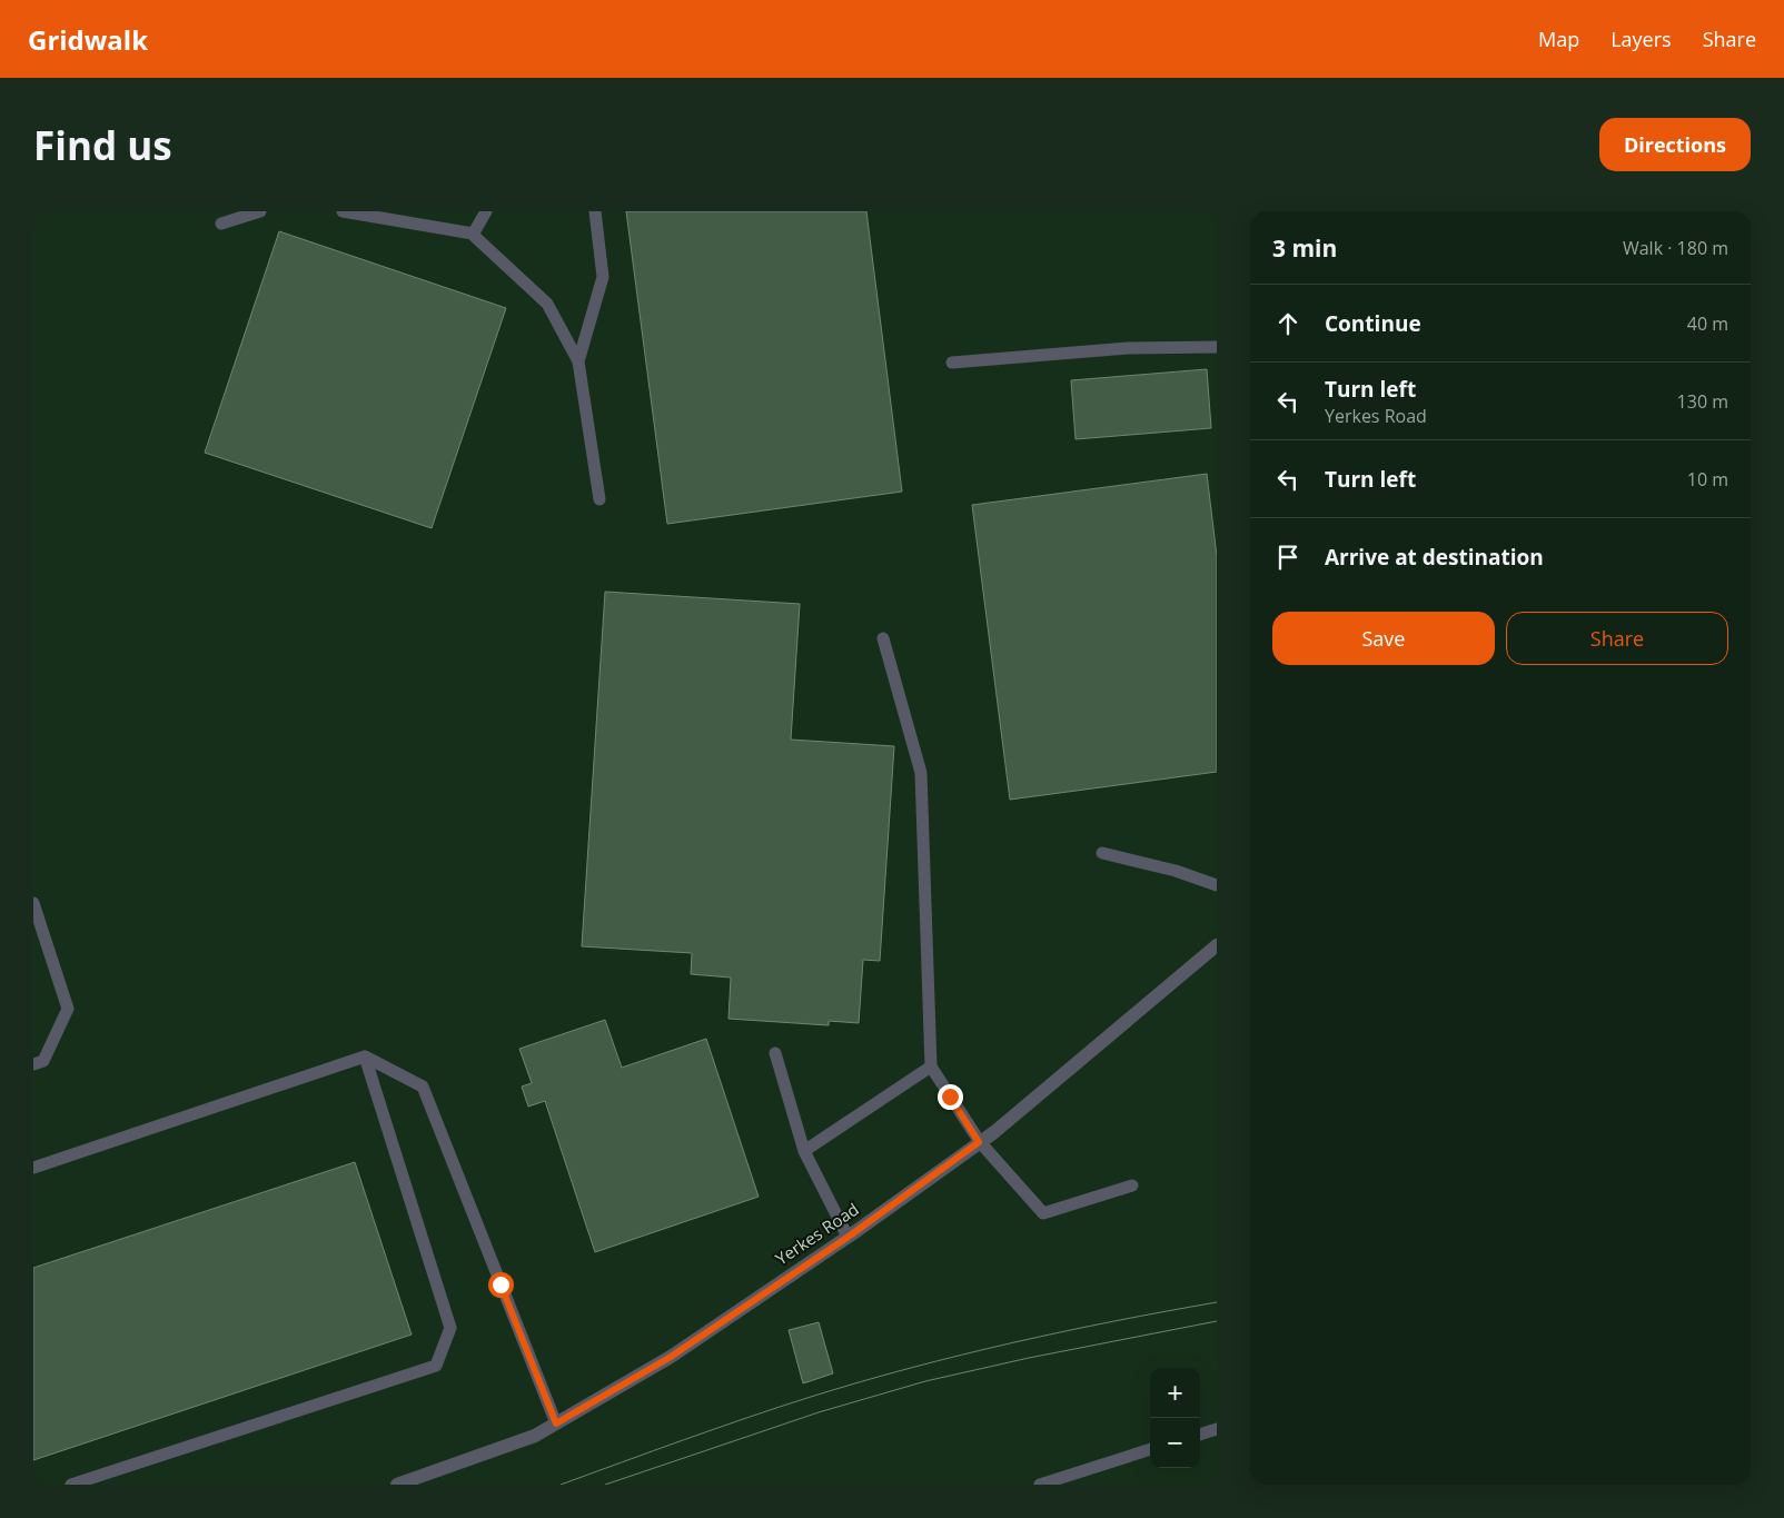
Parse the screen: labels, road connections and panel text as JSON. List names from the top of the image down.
{
  "streets": {
    "street": ["Yerkes Road"]
  },
  "page": {
    "header": "Gridwalk",
    "nav": ["Map", "Layers", "Share"],
    "buttons": [
      "Directions",
      ["Save", "Share"]
    ],
    "title": "Find us",
    "heading": ["3 min", "Walk · 180 m"],
    "list": [
      ["Continue", "40 m"],
      ["Turn left", "Yerkes Road", "130 m"],
      ["Turn left", "10 m"],
      "Arrive at destination"
    ],
    "map_buttons": ["+", "−"]
  }
}
